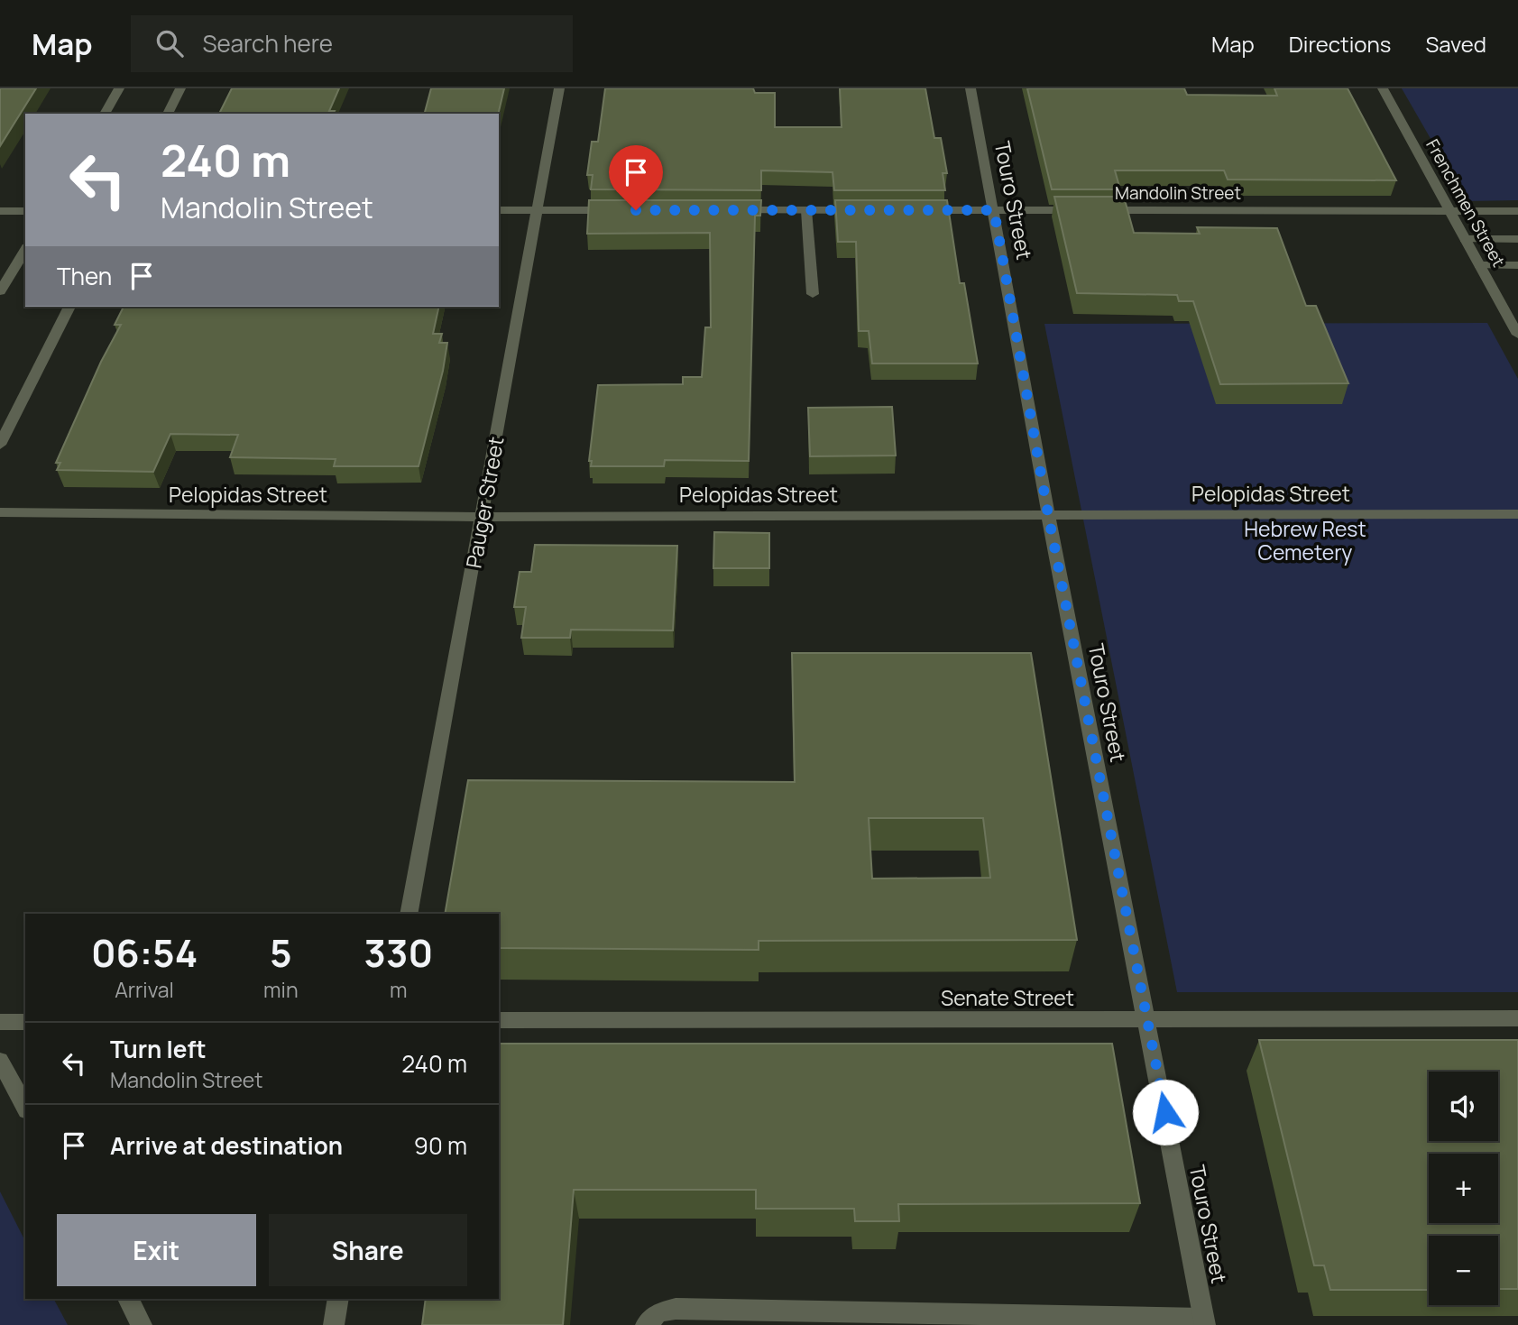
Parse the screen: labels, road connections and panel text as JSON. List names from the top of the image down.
{
  "streets": {
    "street": [
      "Mandolin Street",
      "Touro Street",
      "Frenchmen Street",
      "Pelopidas Street",
      "Pauger Street",
      "Senate Street"
    ]
  },
  "crossings": [
    ["Mandolin Street", "Touro Street"],
    ["Mandolin Street", "Frenchmen Street"],
    ["Touro Street", "Pelopidas Street"],
    ["Touro Street", "Senate Street"],
    ["Pelopidas Street", "Pauger Street"]
  ],
  "parks": ["Hebrew Rest Cemetery"],
  "page": {
    "header": "Map",
    "search": "Search here",
    "nav": ["Map", "Directions", "Saved"],
    "turn": ["240 m", "Mandolin Street"],
    "then": "Then",
    "eta": [
      "06:54",
      "Arrival",
      "5",
      "min",
      "330",
      "m"
    ],
    "list": [
      {
        "name": "Turn left",
        "note": "Mandolin Street",
        "value": "240 m"
      },
      {
        "name": "Arrive at destination",
        "value": "90 m"
      }
    ],
    "map_buttons": ["+", "−"],
    "buttons": ["Exit", "Share"]
  }
}
